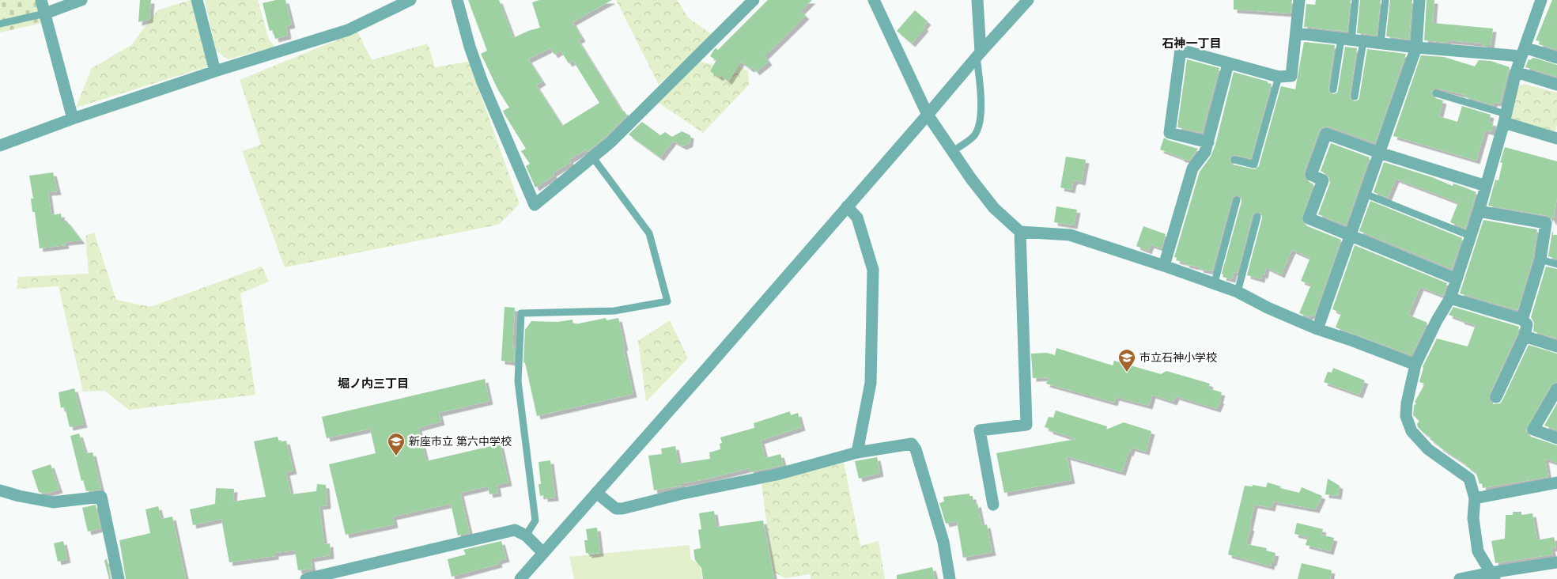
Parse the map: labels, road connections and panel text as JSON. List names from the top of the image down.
{
  "districts": ["石神一丁目", "堀ノ内三丁目"],
  "places": {
    "school or university": ["市立石神小学校", "新座市立 第六中学校"]
  }
}
